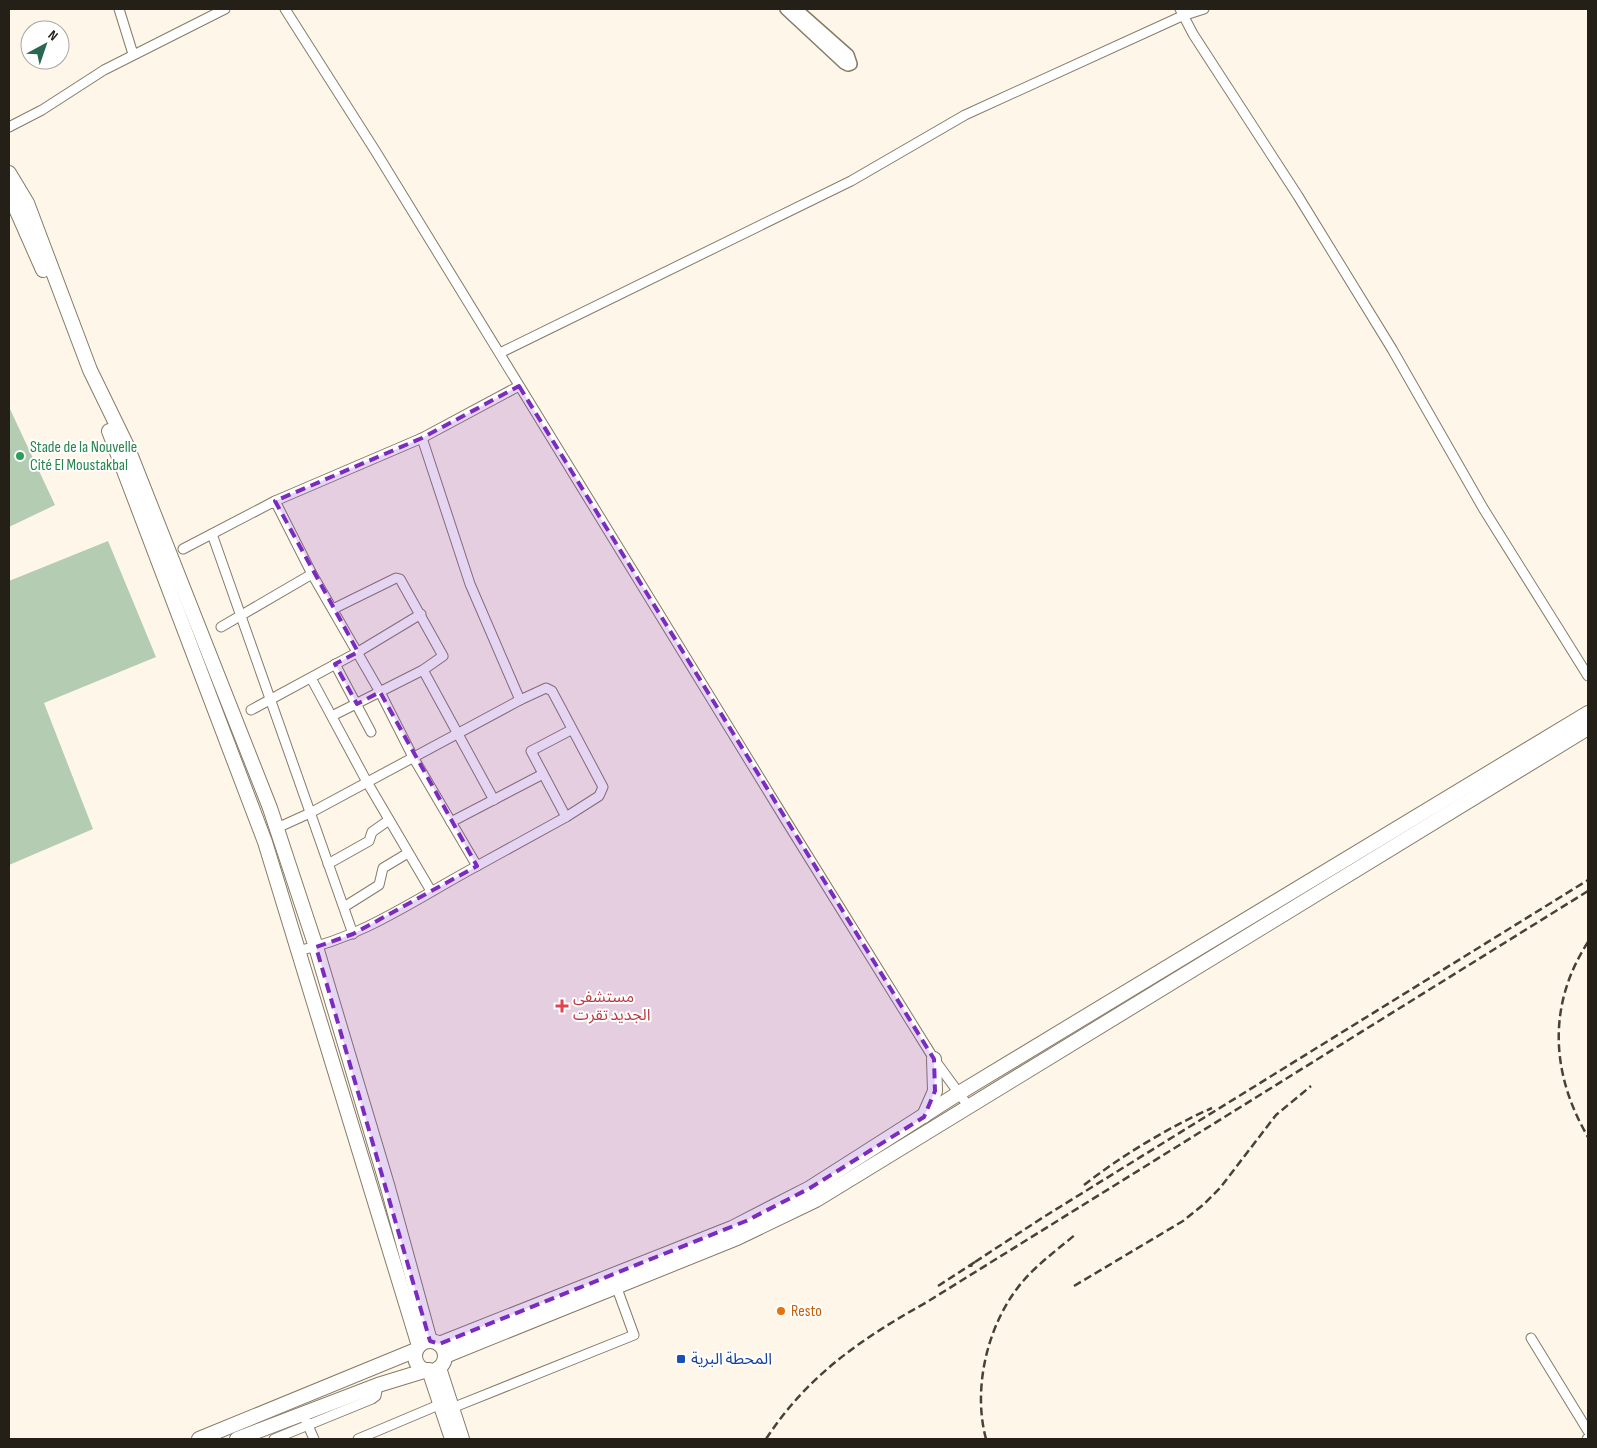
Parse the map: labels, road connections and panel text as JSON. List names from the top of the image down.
{
  "places": {
    "other": ["Stade de la Nouvelle Cité El Moustakbal", "Resto"],
    "health": ["مستشفى الجديد تقرت"],
    "transit": ["المحطة البرية"]
  },
  "north": "top right"
}
